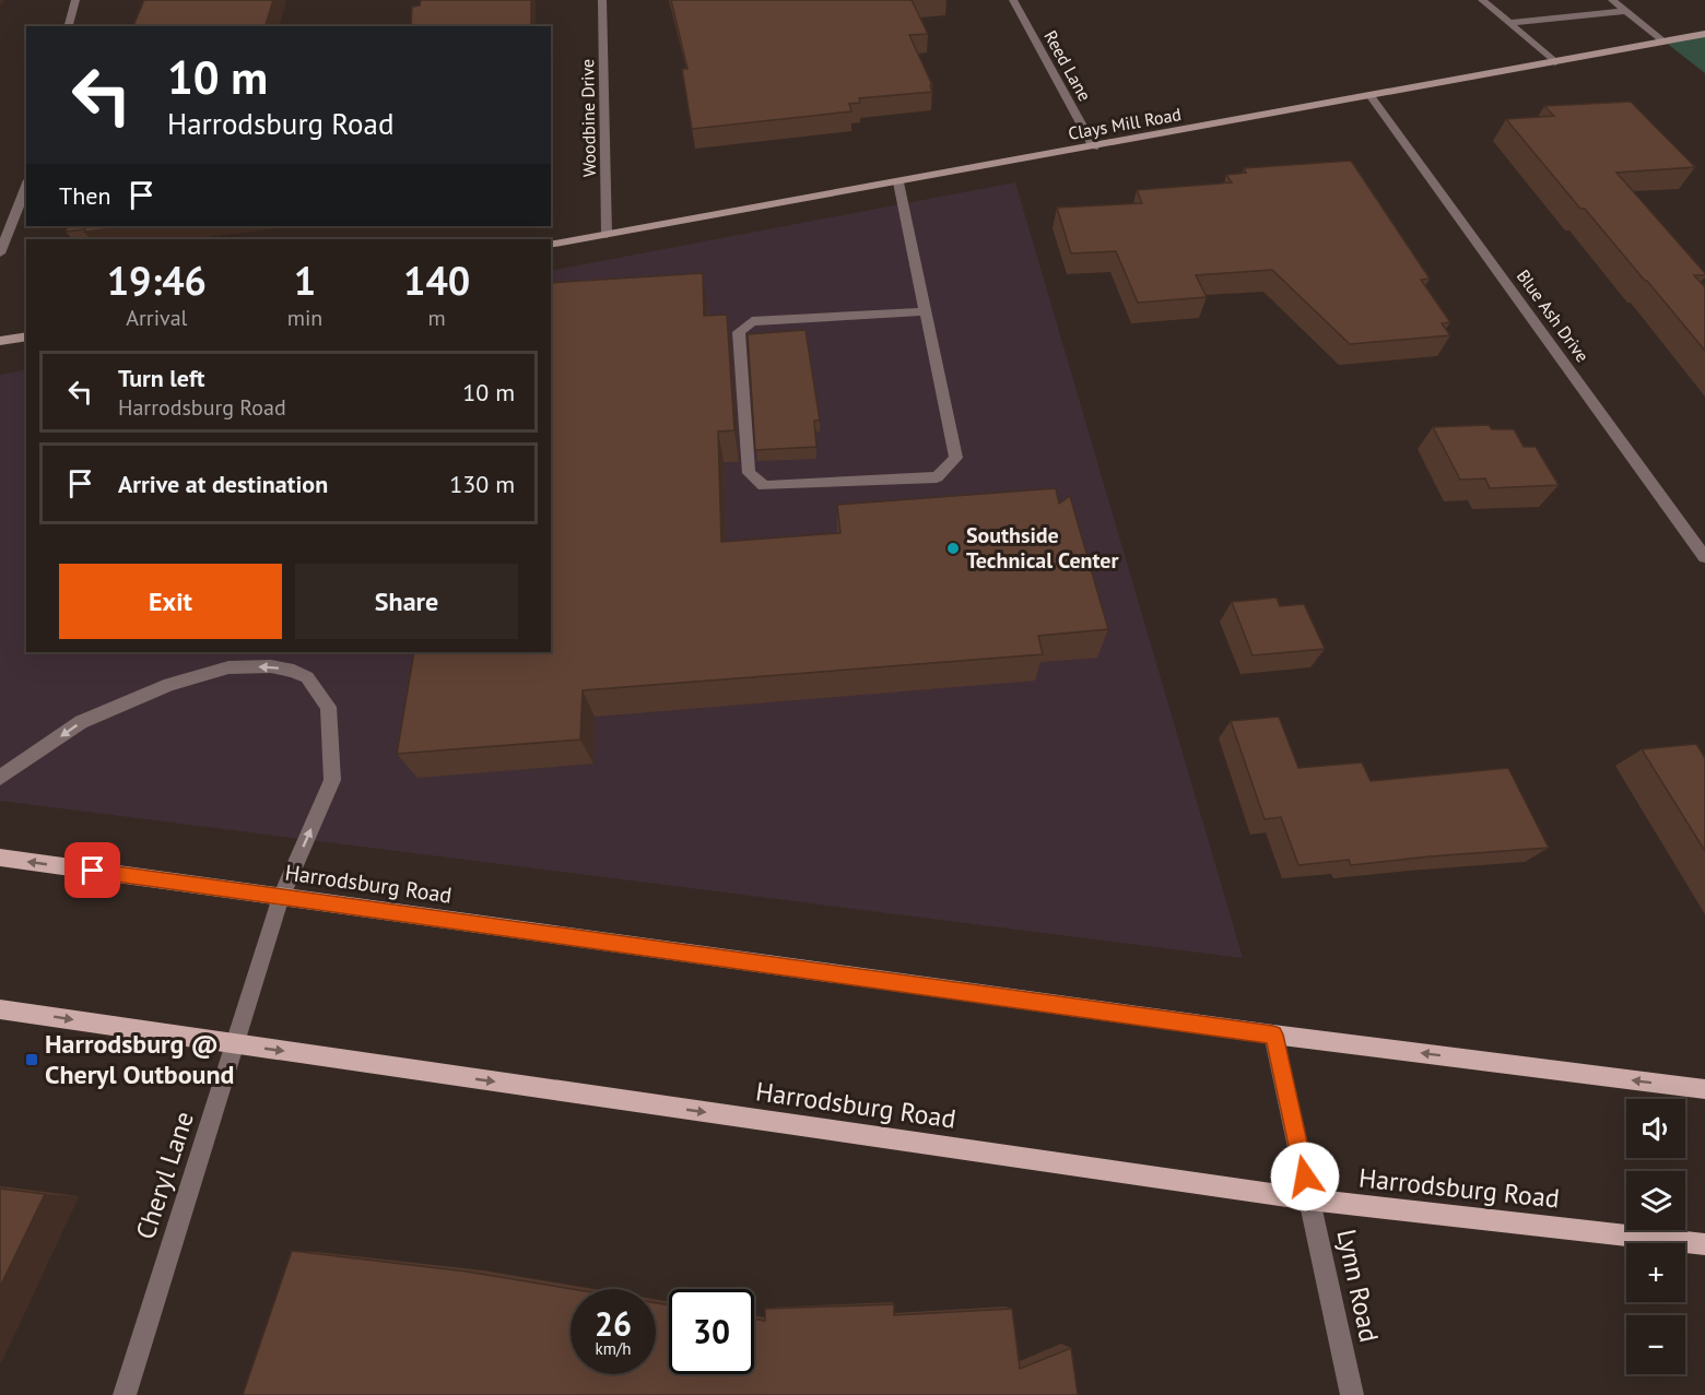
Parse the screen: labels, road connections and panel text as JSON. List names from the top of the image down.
{
  "streets": {
    "main road": ["Clays Mill Road", "Harrodsburg Road"],
    "street": [
      "Reed Lane",
      "Woodbine Drive",
      "Blue Ash Drive",
      "Cheryl Lane",
      "Lynn Road"
    ]
  },
  "crossings": [
    ["Reed Lane", "Clays Mill Road"],
    ["Woodbine Drive", "Clays Mill Road"],
    ["Clays Mill Road", "Blue Ash Drive"],
    ["Harrodsburg Road", "Cheryl Lane"],
    ["Harrodsburg Road", "Lynn Road"]
  ],
  "places": {
    "other": ["Southside Technical Center"],
    "transit": ["Harrodsburg @ Cheryl Outbound"]
  },
  "page": {
    "turn": ["10 m", "Harrodsburg Road"],
    "then": "Then",
    "eta": [
      "19:46",
      "Arrival",
      "1",
      "min",
      "140",
      "m"
    ],
    "list": [
      {
        "name": "Turn left",
        "note": "Harrodsburg Road",
        "value": "10 m"
      },
      {
        "name": "Arrive at destination",
        "value": "130 m"
      }
    ],
    "buttons": ["Exit", "Share"],
    "map_buttons": ["+", "−"],
    "speed": "26 km/h",
    "limit": "30"
  }
}
